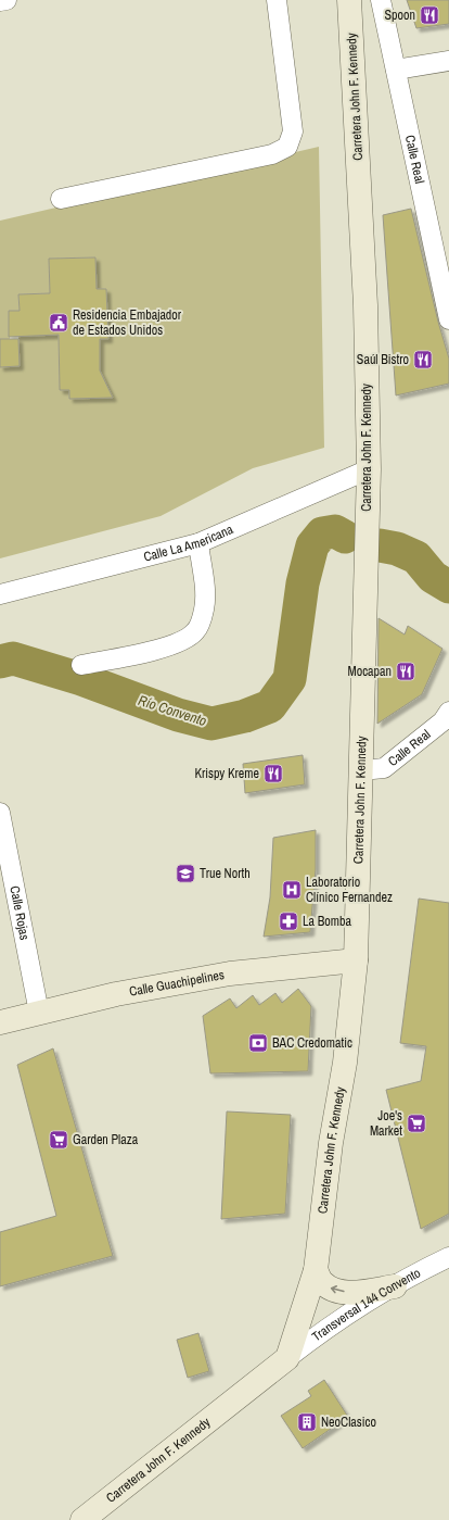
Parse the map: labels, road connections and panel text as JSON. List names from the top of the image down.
{
  "streets": {
    "main road": ["Carretera John F. Kennedy", "Calle Guachipelines"],
    "street": [
      "Calle Real",
      "Calle La Americana",
      "Calle Rojas",
      "Transversal 144 Convento"
    ]
  },
  "crossings": [
    ["Carretera John F. Kennedy", "Calle Real"],
    ["Carretera John F. Kennedy", "Calle La Americana"],
    ["Carretera John F. Kennedy", "Calle Guachipelines"],
    ["Carretera John F. Kennedy", "Transversal 144 Convento"],
    ["Calle Rojas", "Calle Guachipelines"]
  ],
  "water": ["Río Convento"],
  "places": {
    "restaurant": [
      "Spoon",
      "Saúl Bistro",
      "Mocapan",
      "Krispy Kreme"
    ],
    "public building": ["Residencia Embajador de Estados Unidos"],
    "school or university": ["True North"],
    "hospital": ["Laboratorio Clínico Fernandez"],
    "pharmacy": ["La Bomba"],
    "bank": ["BAC Credomatic"],
    "supermarket": ["Joe's Market", "Garden Plaza"],
    "building": ["NeoClasico"]
  }
}
